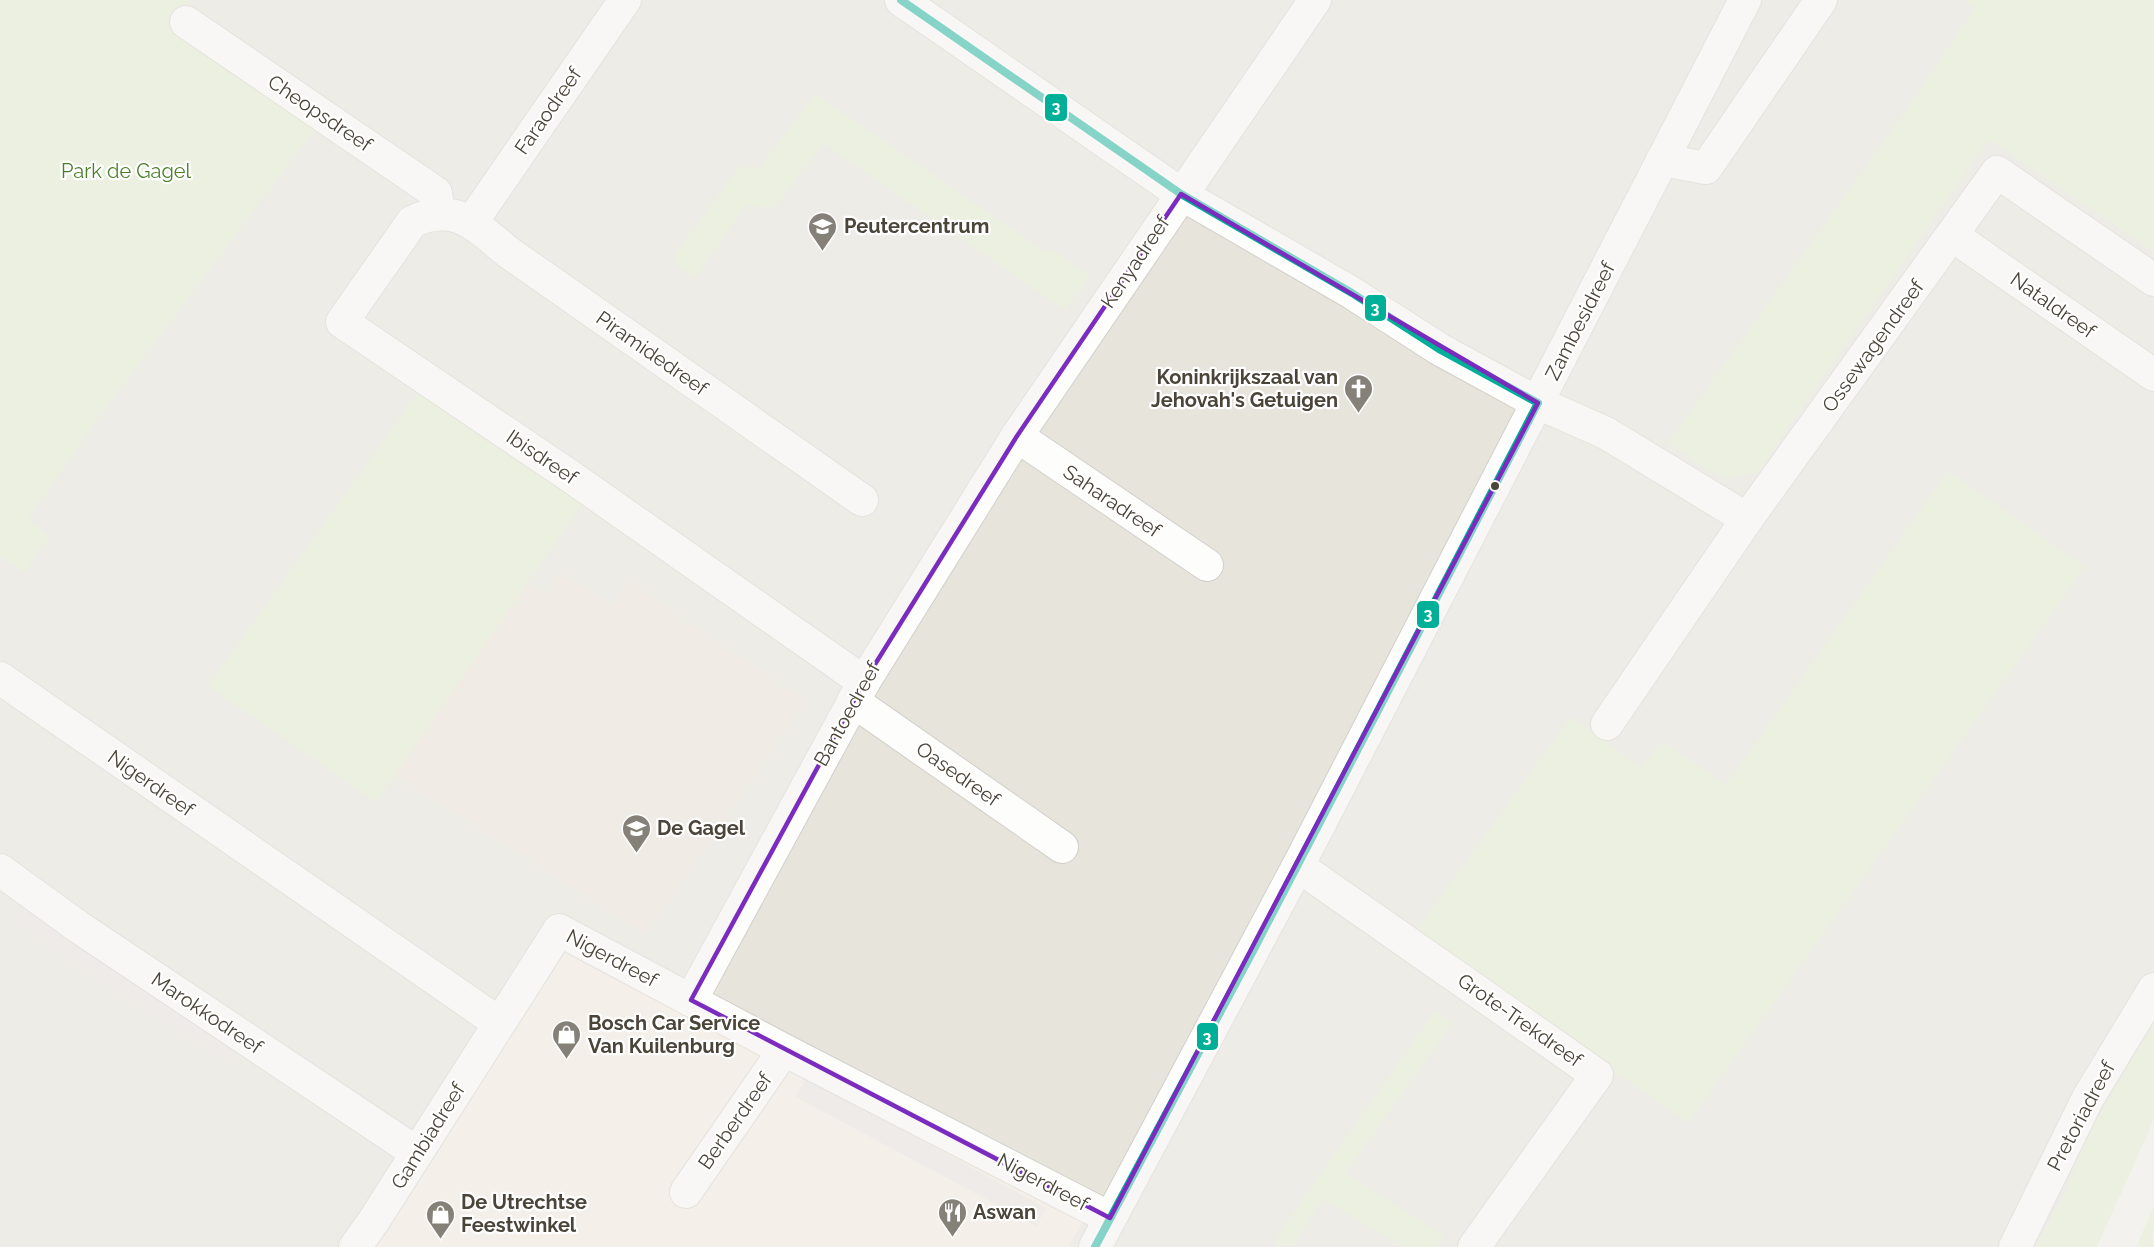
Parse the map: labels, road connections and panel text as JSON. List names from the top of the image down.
{
  "streets": {
    "street": [
      "Faraodreef",
      "Cheopsdreef",
      "Kenyadreef",
      "Nataldreef",
      "Zambesidreef",
      "Ossewagendreef",
      "Piramidedreef",
      "Ibisdreef",
      "Saharadreef",
      "Bantoedreef",
      "Oasedreef",
      "Nigerdreef",
      "Marokkodreef",
      "Grote-Trekdreef",
      "Pretoriadreef",
      "Berberdreef",
      "Gambiadreef"
    ]
  },
  "crossings": [
    ["Faraodreef", "Piramidedreef"],
    ["Cheopsdreef", "Piramidedreef"],
    ["Cheopsdreef", "Ibisdreef"],
    ["Kenyadreef", "Saharadreef"],
    ["Kenyadreef", "Bantoedreef"],
    ["Nataldreef", "Ossewagendreef"],
    ["Zambesidreef", "Nigerdreef"],
    ["Zambesidreef", "Grote-Trekdreef"],
    ["Piramidedreef", "Ibisdreef"],
    ["Ibisdreef", "Bantoedreef"],
    ["Ibisdreef", "Oasedreef"],
    ["Saharadreef", "Bantoedreef"],
    ["Bantoedreef", "Oasedreef"],
    ["Bantoedreef", "Nigerdreef"],
    ["Nigerdreef", "Berberdreef"],
    ["Nigerdreef", "Gambiadreef"],
    ["Marokkodreef", "Gambiadreef"]
  ],
  "parks": ["Park de Gagel"],
  "places": {
    "school or university": ["Peutercentrum", "De Gagel"],
    "church": ["Koninkrijkszaal van Jehovah's Getuigen"],
    "shop": ["Bosch Car Service Van Kuilenburg", "De Utrechtse Feestwinkel"],
    "restaurant": ["Aswan"]
  },
  "lines": ["transit line 3"]
}
